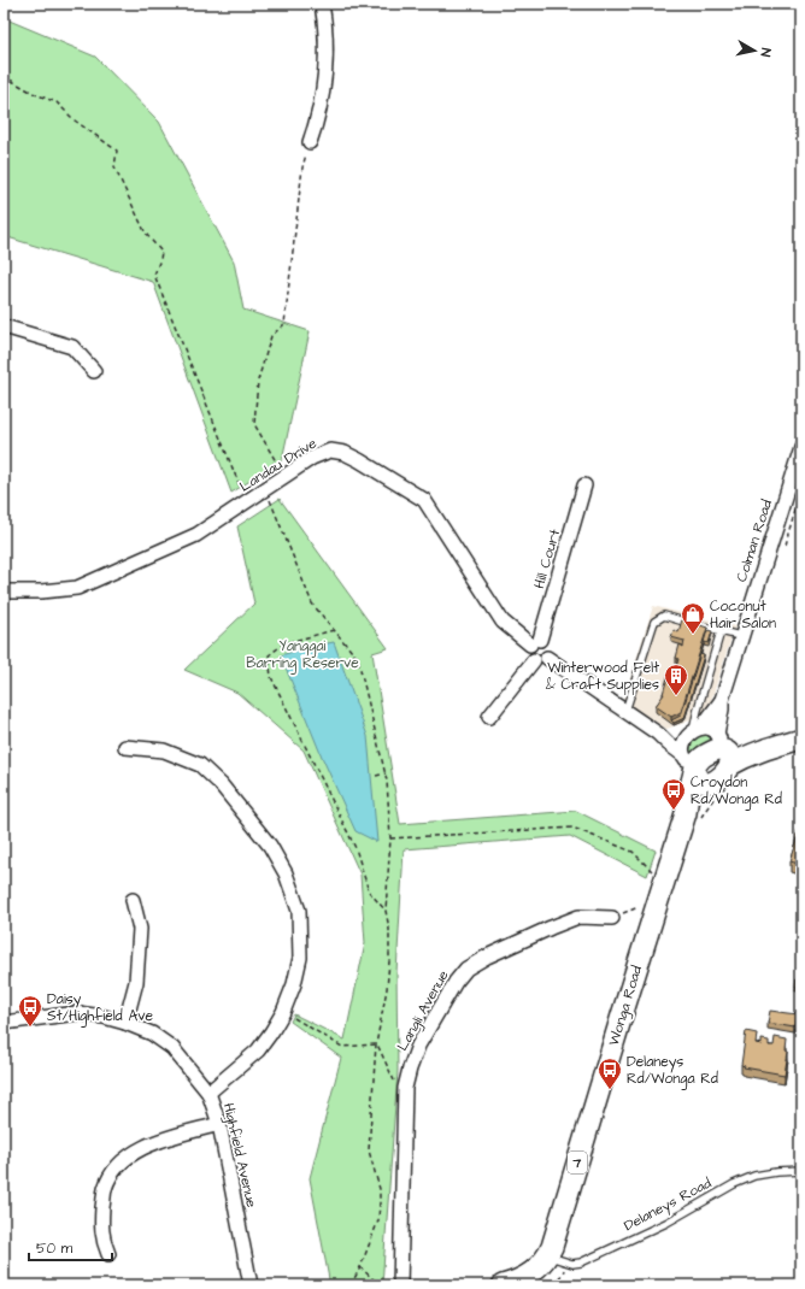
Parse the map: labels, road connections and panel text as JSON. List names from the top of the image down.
{
  "streets": {
    "main road": ["Wonga Road", "7"],
    "street": [
      "Landau Drive",
      "Colman Road",
      "Hill Court",
      "Langli Avenue",
      "Highfield Avenue"
    ],
    "lane": ["Delaneys Road"]
  },
  "crossings": [
    ["Landau Drive", "Hill Court"],
    ["Colman Road", "Wonga Road"],
    ["Colman Road", "7"],
    ["Wonga Road", "7"],
    ["Wonga Road", "Delaneys Road"]
  ],
  "parks": ["Yanggai Barring Reserve"],
  "places": {
    "shop": ["Coconut Hair Salon"],
    "building": ["Winterwood Felt & Craft Supplies"],
    "bus stop": ["Croydon Rd/Wonga Rd", "Daisy St/Highfield Ave", "Delaneys Rd/Wonga Rd"]
  },
  "scale_bar": "50 m",
  "north": "right"
}
